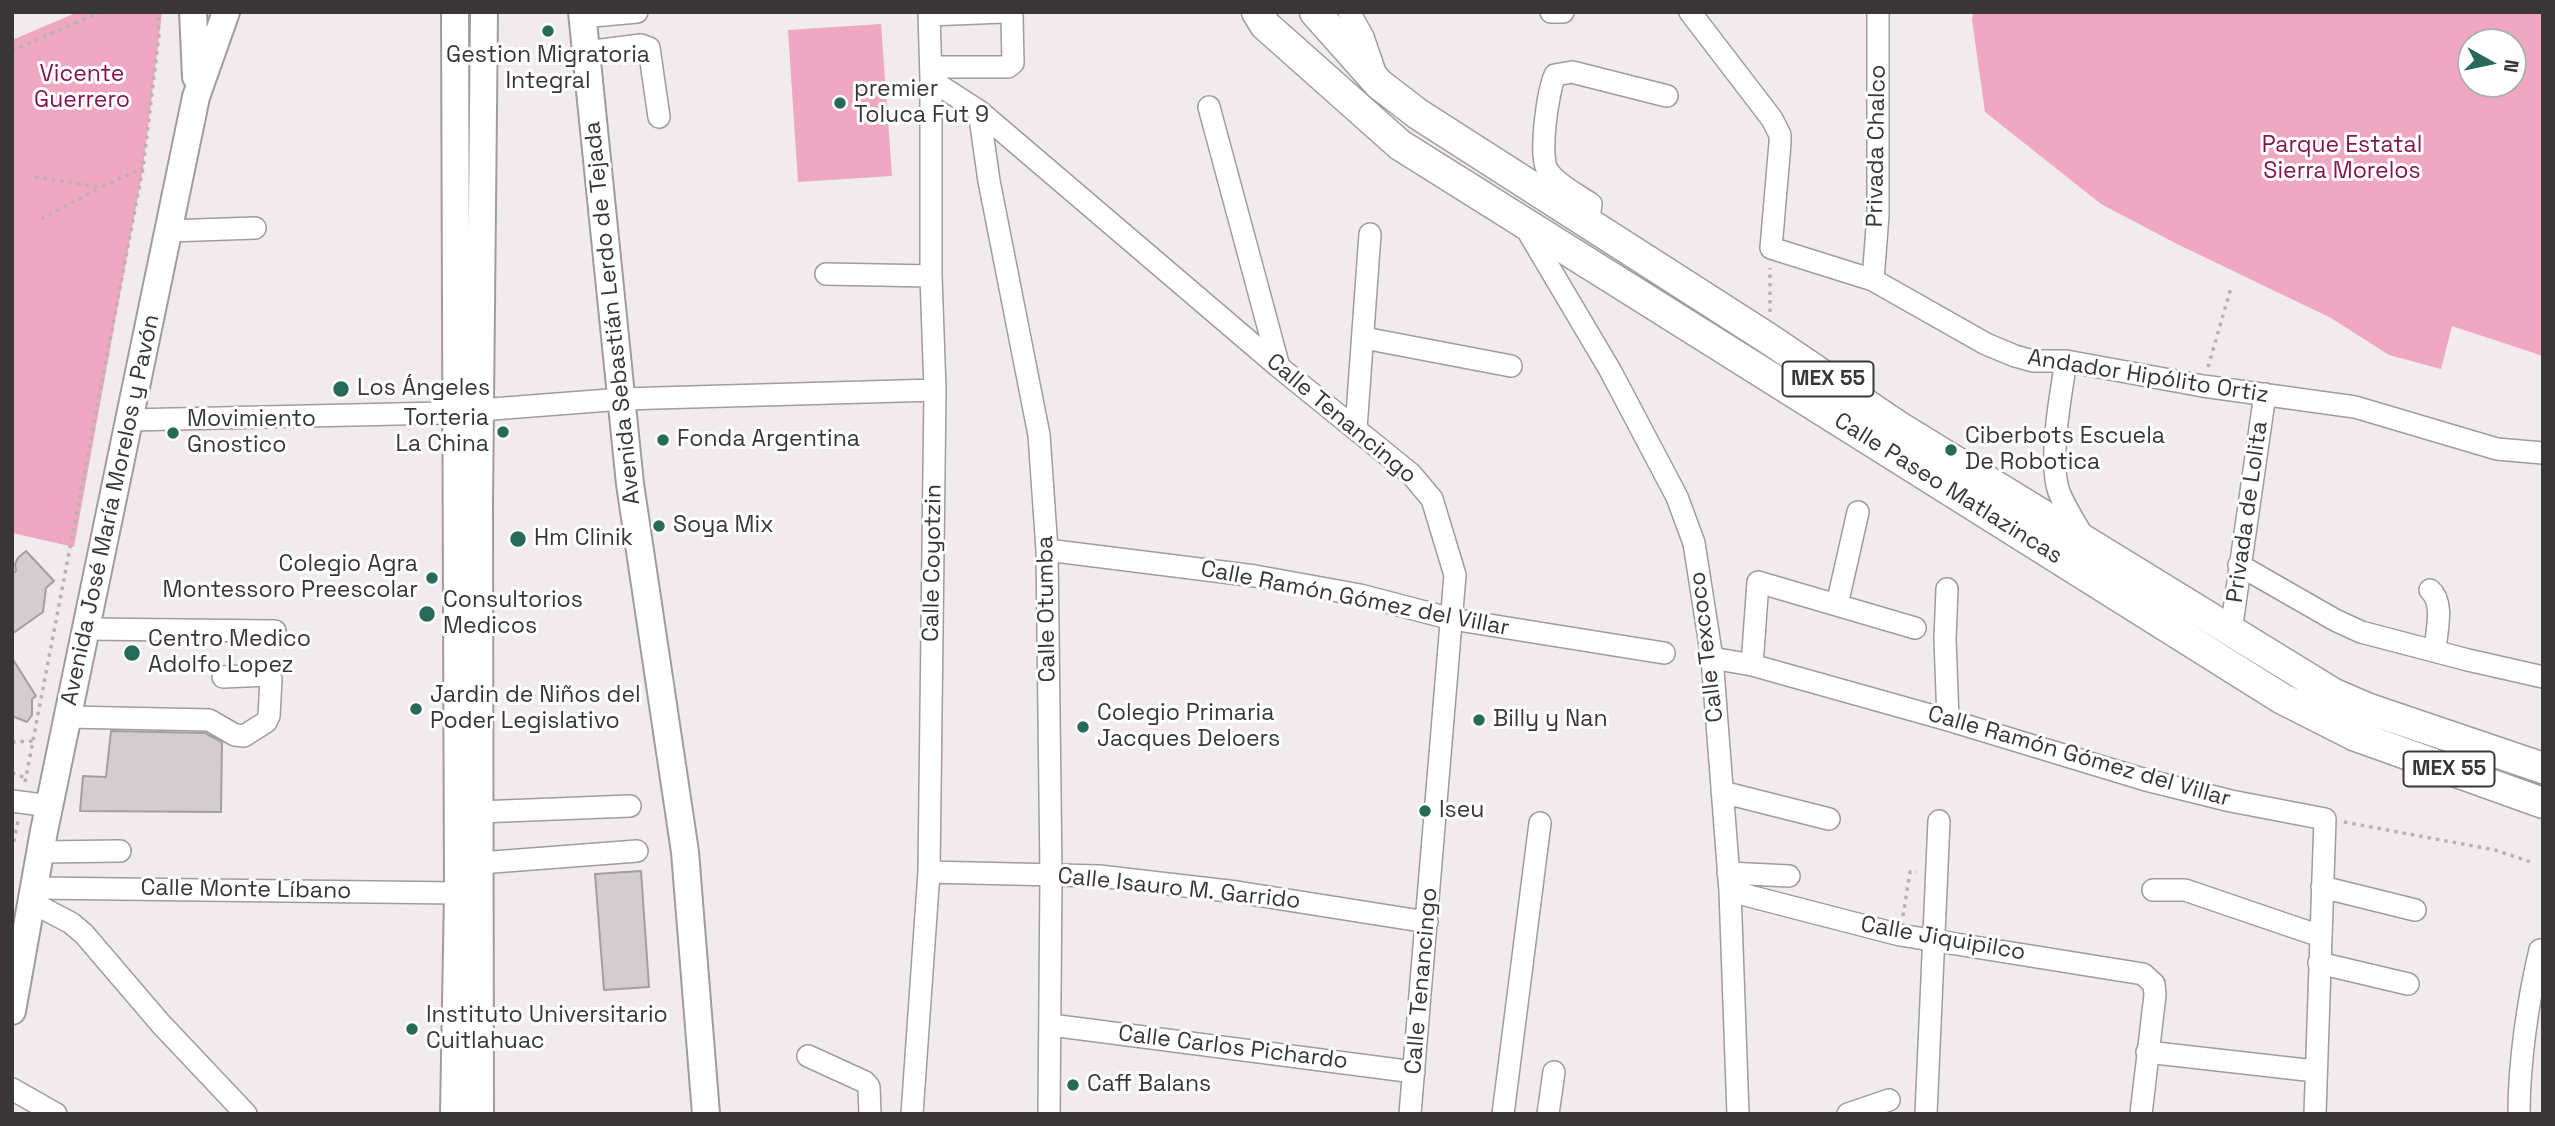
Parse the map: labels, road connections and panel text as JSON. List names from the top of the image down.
{
  "streets": {
    "highway": ["MEX 55", "Calle Paseo Matlazincas"],
    "main road": ["Avenida Sebastián Lerdo de Tejada", "Avenida José María Morelos y Pavón"],
    "street": [
      "Privada Chalco",
      "Andador Hipólito Ortiz",
      "Calle Tenancingo",
      "Privada de Lolita",
      "Calle Coyotzin",
      "Calle Ramón Gómez del Villar",
      "Calle Otumba",
      "Calle Texcoco",
      "Calle Isauro M. Garrido",
      "Calle Monte Líbano",
      "Calle Jiquipilco",
      "Calle Carlos Pichardo"
    ]
  },
  "crossings": [
    ["Privada Chalco", "Andador Hipólito Ortiz"],
    ["Andador Hipólito Ortiz", "Privada de Lolita"],
    ["Calle Tenancingo", "Calle Coyotzin"],
    ["Calle Tenancingo", "Calle Ramón Gómez del Villar"],
    ["Calle Tenancingo", "Calle Otumba"],
    ["Calle Tenancingo", "Calle Isauro M. Garrido"],
    ["Calle Tenancingo", "Calle Carlos Pichardo"],
    ["Calle Paseo Matlazincas", "Privada de Lolita"],
    ["Calle Paseo Matlazincas", "Calle Texcoco"],
    ["Avenida José María Morelos y Pavón", "Calle Monte Líbano"],
    ["Calle Coyotzin", "Calle Isauro M. Garrido"],
    ["Calle Ramón Gómez del Villar", "Calle Otumba"],
    ["Calle Ramón Gómez del Villar", "Calle Texcoco"],
    ["Calle Otumba", "Calle Isauro M. Garrido"],
    ["Calle Otumba", "Calle Carlos Pichardo"],
    ["Calle Texcoco", "Calle Jiquipilco"]
  ],
  "parks": ["Vicente Guerrero", "Parque Estatal Sierra Morelos"],
  "places": [
    "Gestion Migratoria Integral",
    "premier Toluca Fut 9",
    "Los Ángeles",
    "Torteria La China",
    "Movimiento Gnostico",
    "Fonda Argentina",
    "Ciberbots Escuela De Robotica",
    "Soya Mix",
    "Hm Clinik",
    "Colegio Agra Montessoro Preescolar",
    "Consultorios Medicos",
    "Centro Medico Adolfo Lopez",
    "Jardin de Niños del Poder Legislativo",
    "Billy y Nan",
    "Colegio Primaria Jacques Deloers",
    "Iseu",
    "Instituto Universitario Cuitlahuac",
    "Caff Balans"
  ],
  "north": "right"
}
